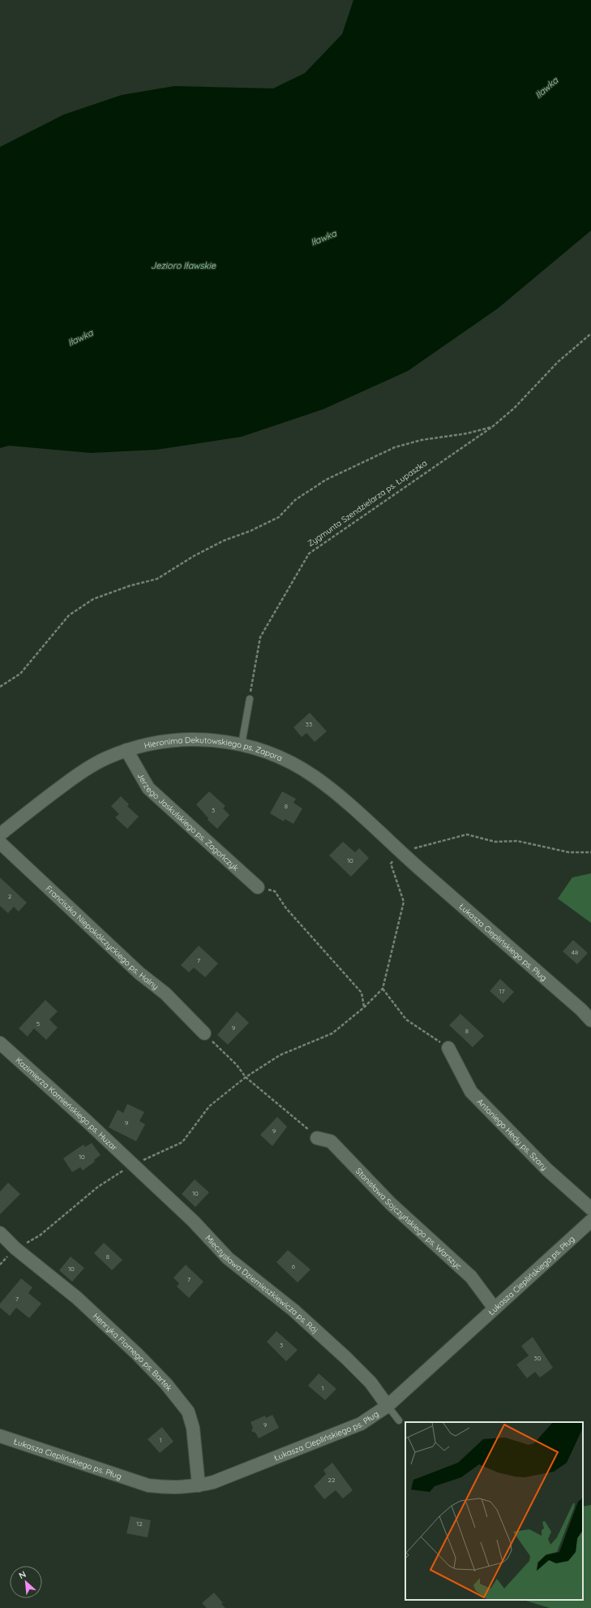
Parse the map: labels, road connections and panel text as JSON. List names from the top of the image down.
{
  "streets": {
    "street": [
      "Hieronima Dekutowskiego ps. Zapora",
      "Jerzego Jaskulskiego ps. Zagończyk",
      "Franciszka Niepokólczyckiego ps. Halny",
      "Łukasza Cieplińskiego ps. Pług",
      "Kazimierza Kamieńskiego ps. Huzar",
      "Antoniego Hedy ps. Szary",
      "Stanisława Sojczyńskiego ps. Warszyc",
      "Mieczysława Dziemieszkiewicza ps. Rój",
      "Henryka Flamego ps. Bartek"
    ],
    "path": ["Zygmunta Szendzielarza ps. Łupaszka"]
  },
  "crossings": [
    ["Hieronima Dekutowskiego ps. Zapora", "Jerzego Jaskulskiego ps. Zagończyk"],
    ["Hieronima Dekutowskiego ps. Zapora", "Łukasza Cieplińskiego ps. Pług"],
    ["Łukasza Cieplińskiego ps. Pług", "Stanisława Sojczyńskiego ps. Warszyc"],
    ["Łukasza Cieplińskiego ps. Pług", "Mieczysława Dziemieszkiewicza ps. Rój"],
    ["Łukasza Cieplińskiego ps. Pług", "Henryka Flamego ps. Bartek"],
    ["Kazimierza Kamieńskiego ps. Huzar", "Mieczysława Dziemieszkiewicza ps. Rój"]
  ],
  "water": ["Iławka", "Jezioro Iławskie"],
  "house_numbers": [
    "33",
    "8",
    "3",
    "10",
    "2",
    "48",
    "7",
    "17",
    "5",
    "9",
    "8",
    "9",
    "9",
    "10",
    "10",
    "8",
    "6",
    "10",
    "7",
    "7",
    "3",
    "30",
    "1",
    "9",
    "1",
    "22",
    "12"
  ],
  "north": "top left"
}
